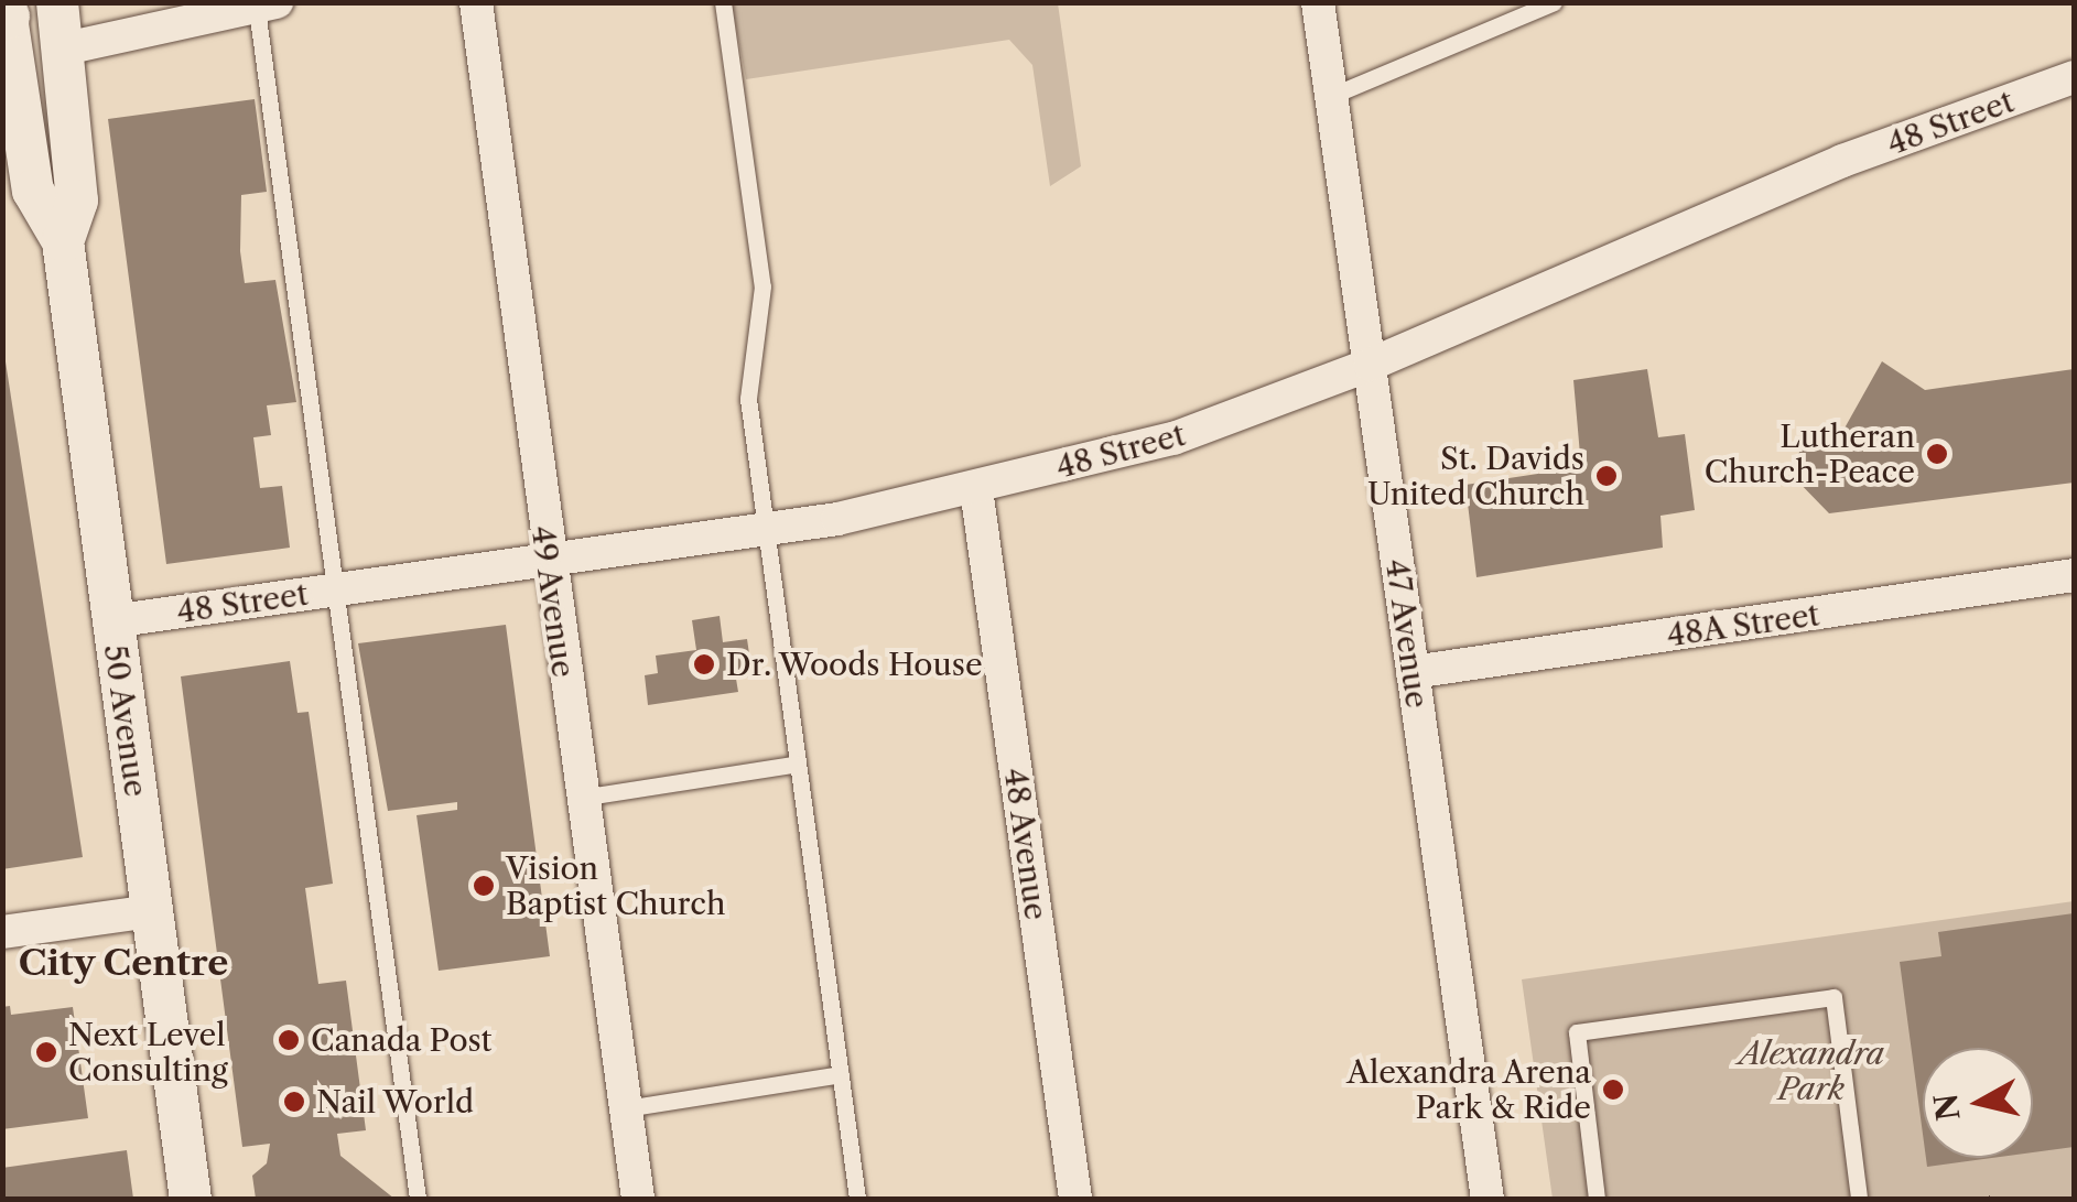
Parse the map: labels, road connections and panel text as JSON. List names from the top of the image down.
{
  "streets": {
    "street": [
      "48 Street",
      "49 Avenue",
      "48A Street",
      "47 Avenue",
      "50 Avenue",
      "48 Avenue"
    ]
  },
  "crossings": [
    ["48 Street", "49 Avenue"],
    ["48 Street", "47 Avenue"],
    ["48 Street", "50 Avenue"],
    ["48 Street", "48 Avenue"],
    ["48A Street", "47 Avenue"]
  ],
  "districts": ["City Centre"],
  "parks": ["Alexandra Park"],
  "places": [
    "Lutheran Church-Peace",
    "St. Davids United Church",
    "Dr. Woods House",
    "Vision Baptist Church",
    "Canada Post",
    "Next Level Consulting",
    "Alexandra Arena Park & Ride",
    "Nail World"
  ],
  "north": "left"
}
